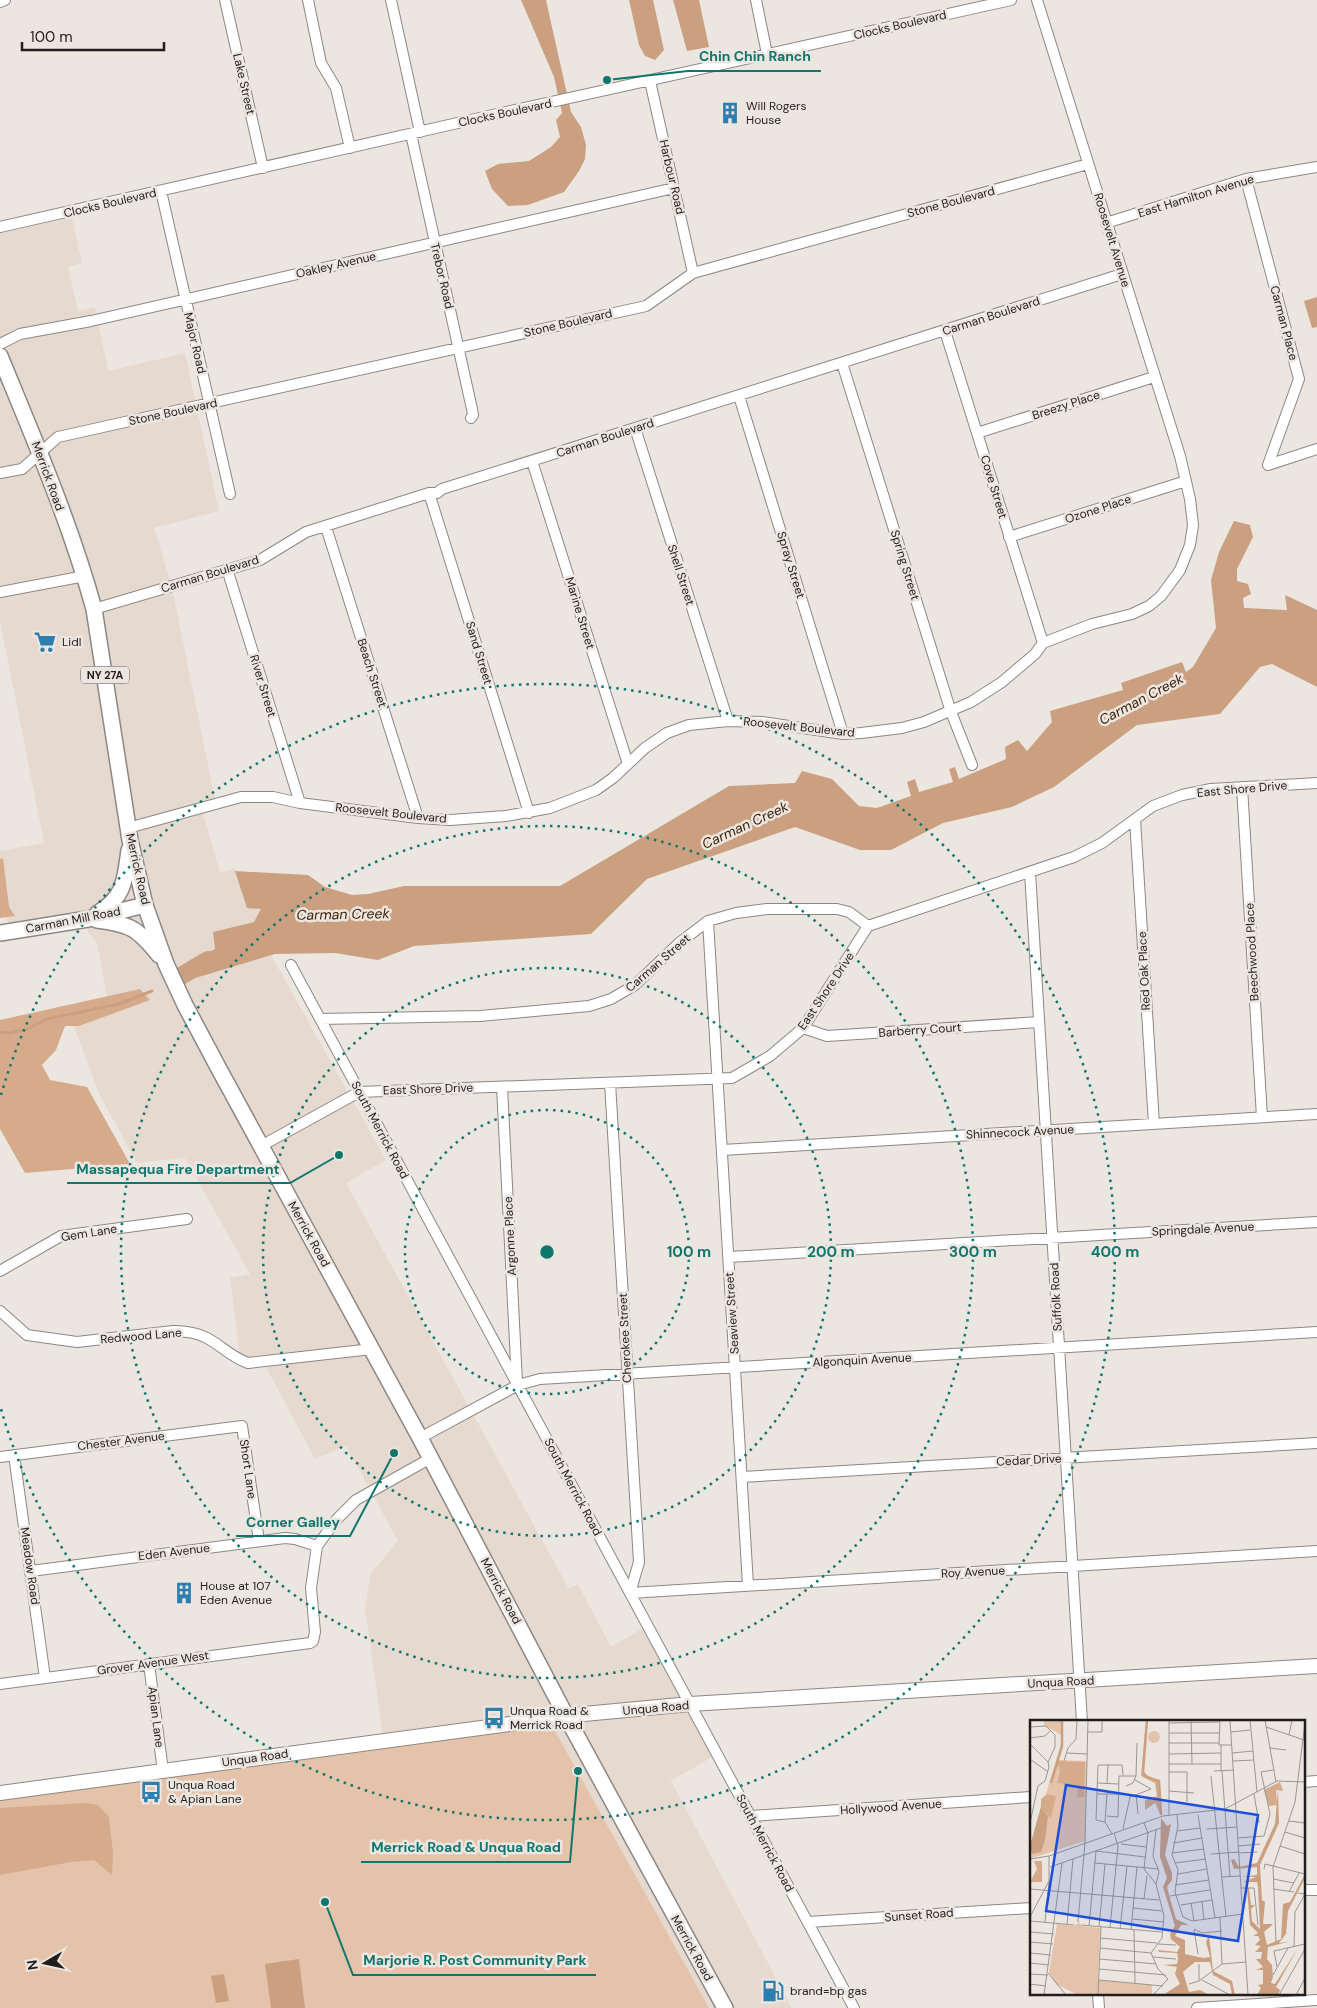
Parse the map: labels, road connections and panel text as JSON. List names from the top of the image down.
{
  "streets": {
    "main road": ["Merrick Road", "NY 27A", "Carman Mill Road"],
    "street": [
      "Clocks Boulevard",
      "Lake Street",
      "Harbour Road",
      "East Hamilton Avenue",
      "Stone Boulevard",
      "Roosevelt Avenue",
      "Oakley Avenue",
      "Trebor Road",
      "Carman Boulevard",
      "Carman Place",
      "Major Road",
      "Breezy Place",
      "Cove Street",
      "Ozone Place",
      "Spray Street",
      "Spring Street",
      "Shell Street",
      "Marine Street",
      "Sand Street",
      "Beach Street",
      "River Street",
      "Roosevelt Boulevard",
      "East Shore Drive",
      "Beechwood Place",
      "Carman Street",
      "Red Oak Place",
      "Barberry Court",
      "South Merrick Road",
      "Shinnecock Avenue",
      "Springdale Avenue",
      "Gem Lane",
      "Argonne Place",
      "Suffolk Road",
      "Seaview Street",
      "Redwood Lane",
      "Cherokee Street",
      "Algonquin Avenue",
      "Chester Avenue",
      "Cedar Drive",
      "Short Lane",
      "Eden Avenue",
      "Meadow Road",
      "Roy Avenue",
      "Grover Avenue West",
      "Unqua Road",
      "Apian Lane",
      "Hollywood Avenue",
      "Sunset Road"
    ]
  },
  "crossings": [
    ["Clocks Boulevard", "Lake Street"],
    ["Clocks Boulevard", "Harbour Road"],
    ["Clocks Boulevard", "Trebor Road"],
    ["Clocks Boulevard", "Major Road"],
    ["Harbour Road", "Stone Boulevard"],
    ["Harbour Road", "Oakley Avenue"],
    ["East Hamilton Avenue", "Roosevelt Avenue"],
    ["East Hamilton Avenue", "Carman Place"],
    ["Stone Boulevard", "Roosevelt Avenue"],
    ["Stone Boulevard", "Trebor Road"],
    ["Stone Boulevard", "Major Road"],
    ["Stone Boulevard", "Merrick Road"],
    ["Roosevelt Avenue", "Carman Boulevard"],
    ["Roosevelt Avenue", "Breezy Place"],
    ["Roosevelt Avenue", "Ozone Place"],
    ["Roosevelt Avenue", "Roosevelt Boulevard"],
    ["Oakley Avenue", "Trebor Road"],
    ["Oakley Avenue", "Major Road"],
    ["Carman Boulevard", "Merrick Road"],
    ["Carman Boulevard", "Cove Street"],
    ["Carman Boulevard", "Spray Street"],
    ["Carman Boulevard", "Spring Street"],
    ["Carman Boulevard", "Shell Street"],
    ["Carman Boulevard", "Marine Street"],
    ["Carman Boulevard", "Sand Street"],
    ["Carman Boulevard", "Beach Street"],
    ["Carman Boulevard", "River Street"],
    ["Breezy Place", "Cove Street"],
    ["Merrick Road", "Roosevelt Boulevard"],
    ["Merrick Road", "East Shore Drive"],
    ["Merrick Road", "Carman Mill Road"],
    ["Merrick Road", "Redwood Lane"],
    ["Merrick Road", "Algonquin Avenue"],
    ["Merrick Road", "Unqua Road"],
    ["Cove Street", "Ozone Place"],
    ["Cove Street", "Roosevelt Boulevard"],
    ["Ozone Place", "Roosevelt Boulevard"],
    ["Spray Street", "Roosevelt Boulevard"],
    ["Spring Street", "Roosevelt Boulevard"],
    ["Shell Street", "Roosevelt Boulevard"],
    ["Marine Street", "Roosevelt Boulevard"],
    ["Sand Street", "Roosevelt Boulevard"],
    ["Beach Street", "Roosevelt Boulevard"],
    ["River Street", "Roosevelt Boulevard"],
    ["East Shore Drive", "Beechwood Place"],
    ["East Shore Drive", "Carman Street"],
    ["East Shore Drive", "Red Oak Place"],
    ["East Shore Drive", "Barberry Court"],
    ["East Shore Drive", "South Merrick Road"],
    ["East Shore Drive", "Argonne Place"],
    ["East Shore Drive", "Suffolk Road"],
    ["East Shore Drive", "Seaview Street"],
    ["East Shore Drive", "Cherokee Street"],
    ["Beechwood Place", "Shinnecock Avenue"],
    ["Carman Street", "South Merrick Road"],
    ["Carman Street", "Seaview Street"],
    ["Red Oak Place", "Shinnecock Avenue"],
    ["Barberry Court", "Suffolk Road"],
    ["South Merrick Road", "Argonne Place"],
    ["South Merrick Road", "Cherokee Street"],
    ["South Merrick Road", "Algonquin Avenue"],
    ["South Merrick Road", "Roy Avenue"],
    ["South Merrick Road", "Unqua Road"],
    ["South Merrick Road", "Hollywood Avenue"],
    ["South Merrick Road", "Sunset Road"],
    ["Shinnecock Avenue", "Suffolk Road"],
    ["Shinnecock Avenue", "Seaview Street"],
    ["Springdale Avenue", "Suffolk Road"],
    ["Springdale Avenue", "Seaview Street"],
    ["Argonne Place", "Algonquin Avenue"],
    ["Suffolk Road", "Algonquin Avenue"],
    ["Suffolk Road", "Cedar Drive"],
    ["Suffolk Road", "Roy Avenue"],
    ["Suffolk Road", "Unqua Road"],
    ["Seaview Street", "Algonquin Avenue"],
    ["Seaview Street", "Cedar Drive"],
    ["Seaview Street", "Roy Avenue"],
    ["Cherokee Street", "Algonquin Avenue"],
    ["Cherokee Street", "Roy Avenue"],
    ["Chester Avenue", "Short Lane"],
    ["Chester Avenue", "Meadow Road"],
    ["Short Lane", "Eden Avenue"],
    ["Eden Avenue", "Meadow Road"],
    ["Eden Avenue", "Grover Avenue West"],
    ["Meadow Road", "Grover Avenue West"],
    ["Grover Avenue West", "Apian Lane"],
    ["Unqua Road", "Apian Lane"]
  ],
  "water": ["Carman Creek"],
  "places": {
    "other": [
      "Chin Chin Ranch",
      "Massapequa Fire Department",
      "Corner Galley",
      "Merrick Road & Unqua Road",
      "Marjorie R. Post Community Park"
    ],
    "building": ["Will Rogers House", "House at 107 Eden Avenue"],
    "supermarket": ["Lidl"],
    "bus stop": ["Unqua Road & Merrick Road", "Unqua Road & Apian Lane"],
    "fuel station": ["brand=bp gas"]
  },
  "scale_bar": "100 m",
  "north": "left",
  "rings": [
    "100 m",
    "200 m",
    "300 m",
    "400 m"
  ]
}
